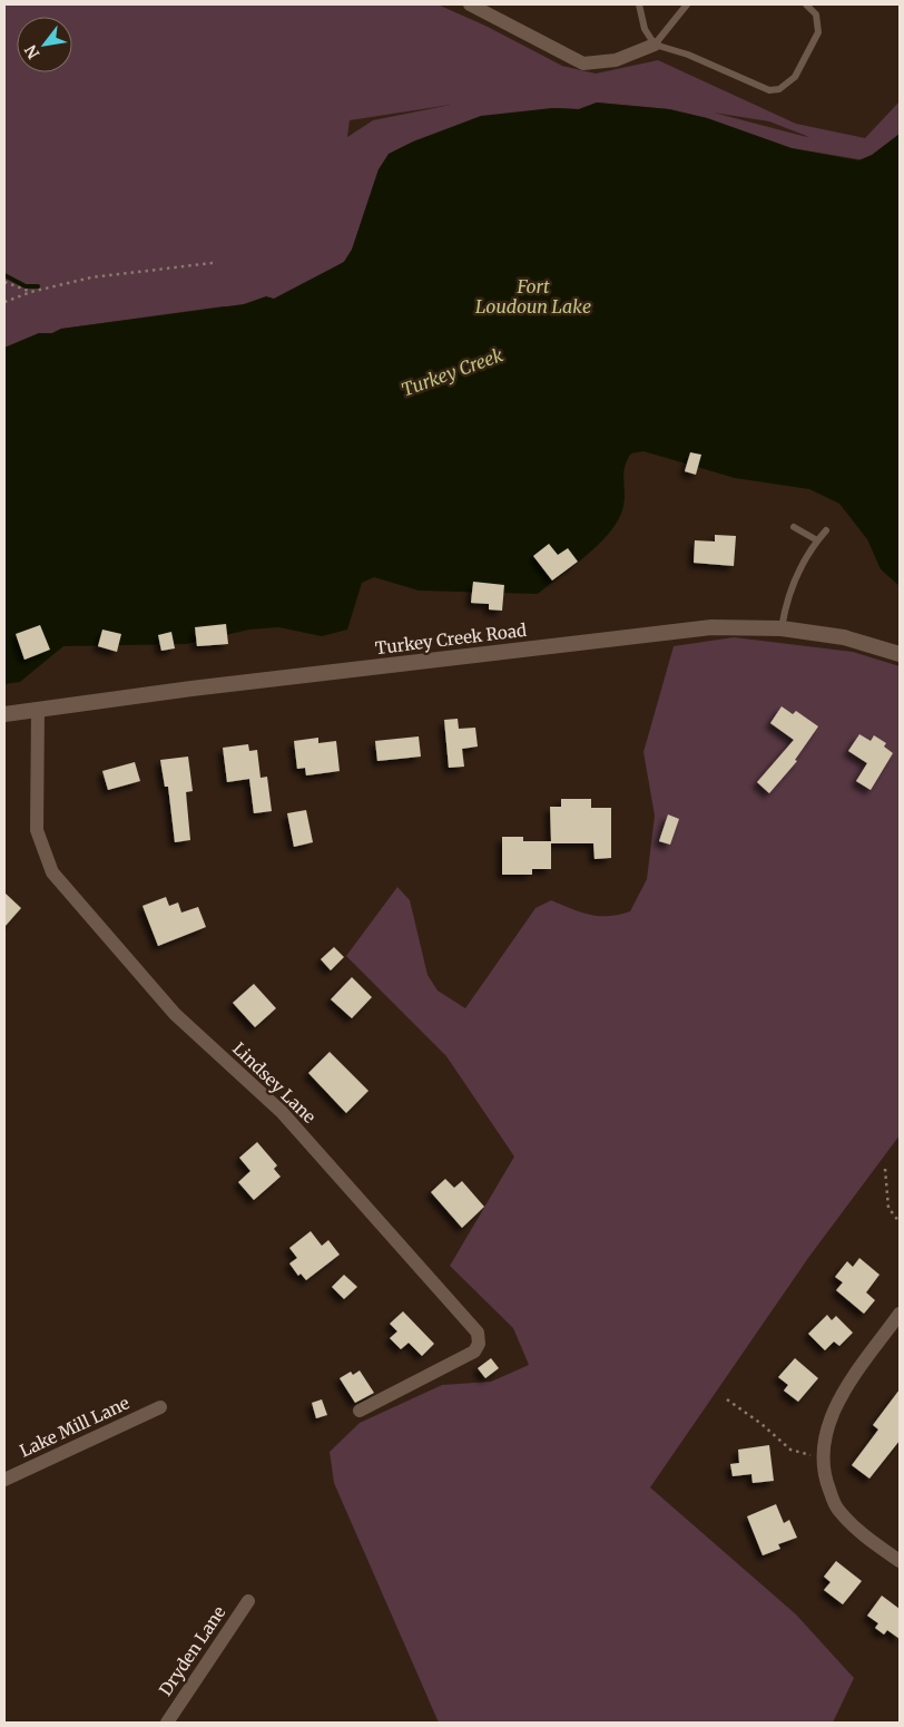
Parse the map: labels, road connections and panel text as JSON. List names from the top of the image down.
{
  "streets": {
    "street": [
      "Turkey Creek Road",
      "Lindsey Lane",
      "Lake Mill Lane",
      "Dryden Lane"
    ]
  },
  "crossings": [
    ["Turkey Creek Road", "Lindsey Lane"]
  ],
  "water": ["Fort Loudoun Lake", "Turkey Creek"],
  "north": "bottom left"
}
